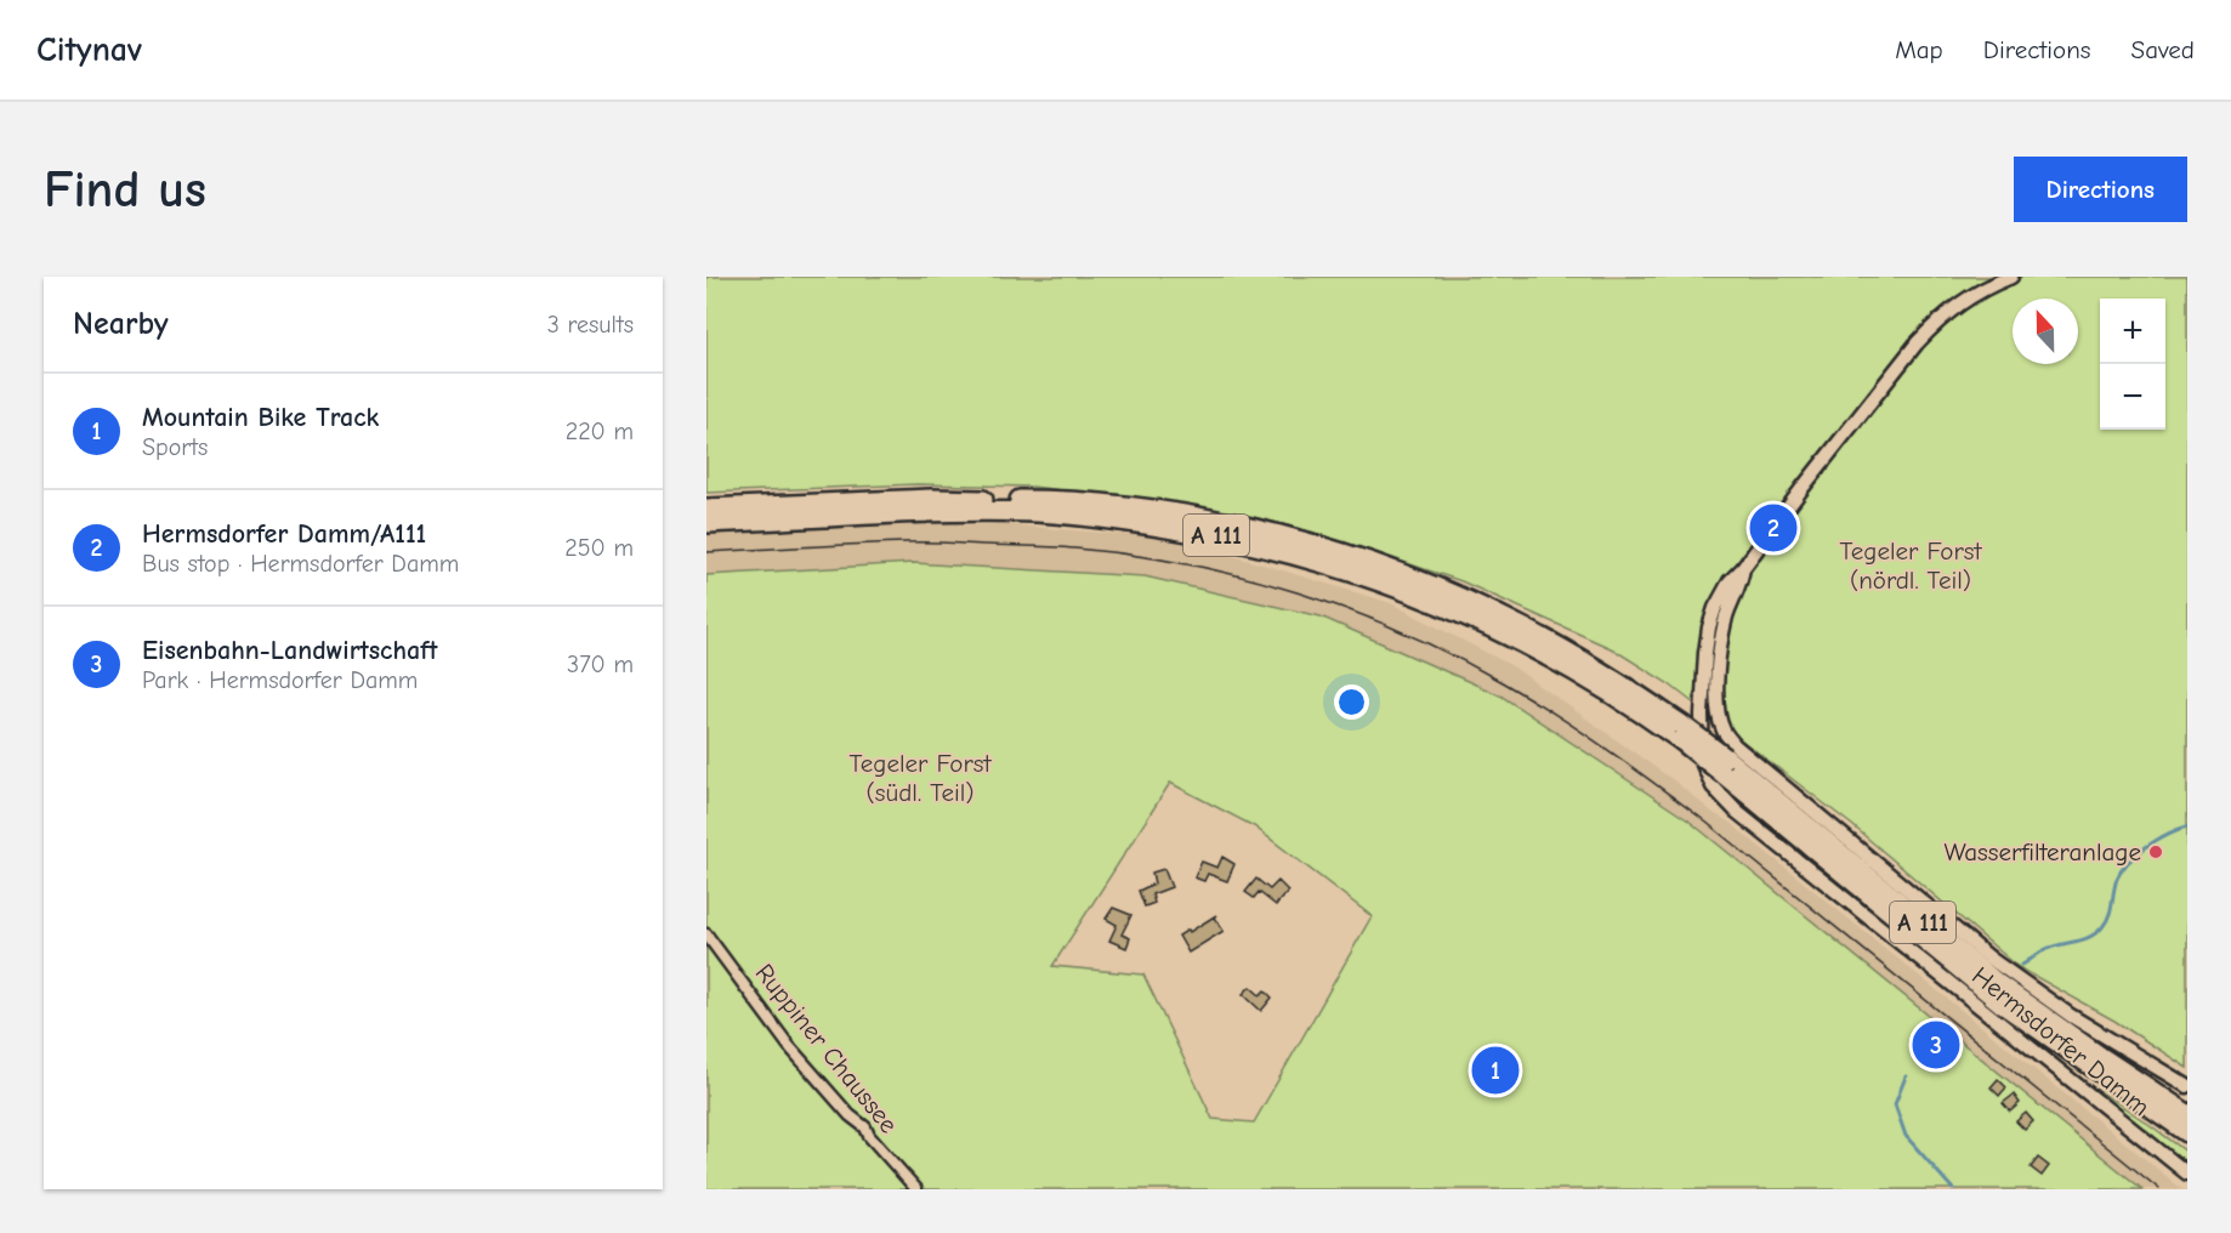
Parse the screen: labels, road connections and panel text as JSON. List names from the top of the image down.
{
  "streets": {
    "highway": ["A 111"],
    "main road": ["Hermsdorfer Damm"],
    "street": ["Ruppiner Chaussee"]
  },
  "parks": ["Tegeler Forst (nördl. Teil)", "Tegeler Forst (südl. Teil)"],
  "places": ["Wasserfilteranlage"],
  "north": "top",
  "page": {
    "header": "Citynav",
    "nav": ["Map", "Directions", "Saved"],
    "buttons": "Directions",
    "title": "Find us",
    "heading": ["Nearby", "3 results"],
    "map_buttons": ["+", "−"],
    "list": [
      {
        "mark": "1",
        "name": "Mountain Bike Track",
        "note": "Sports",
        "value": "220 m"
      },
      {
        "mark": "2",
        "name": "Hermsdorfer Damm/A111",
        "note": "Bus stop · Hermsdorfer Damm",
        "value": "250 m"
      },
      {
        "mark": "3",
        "name": "Eisenbahn-Landwirtschaft",
        "note": "Park · Hermsdorfer Damm",
        "value": "370 m"
      }
    ],
    "pins": ["2", "3", "1"]
  }
}
